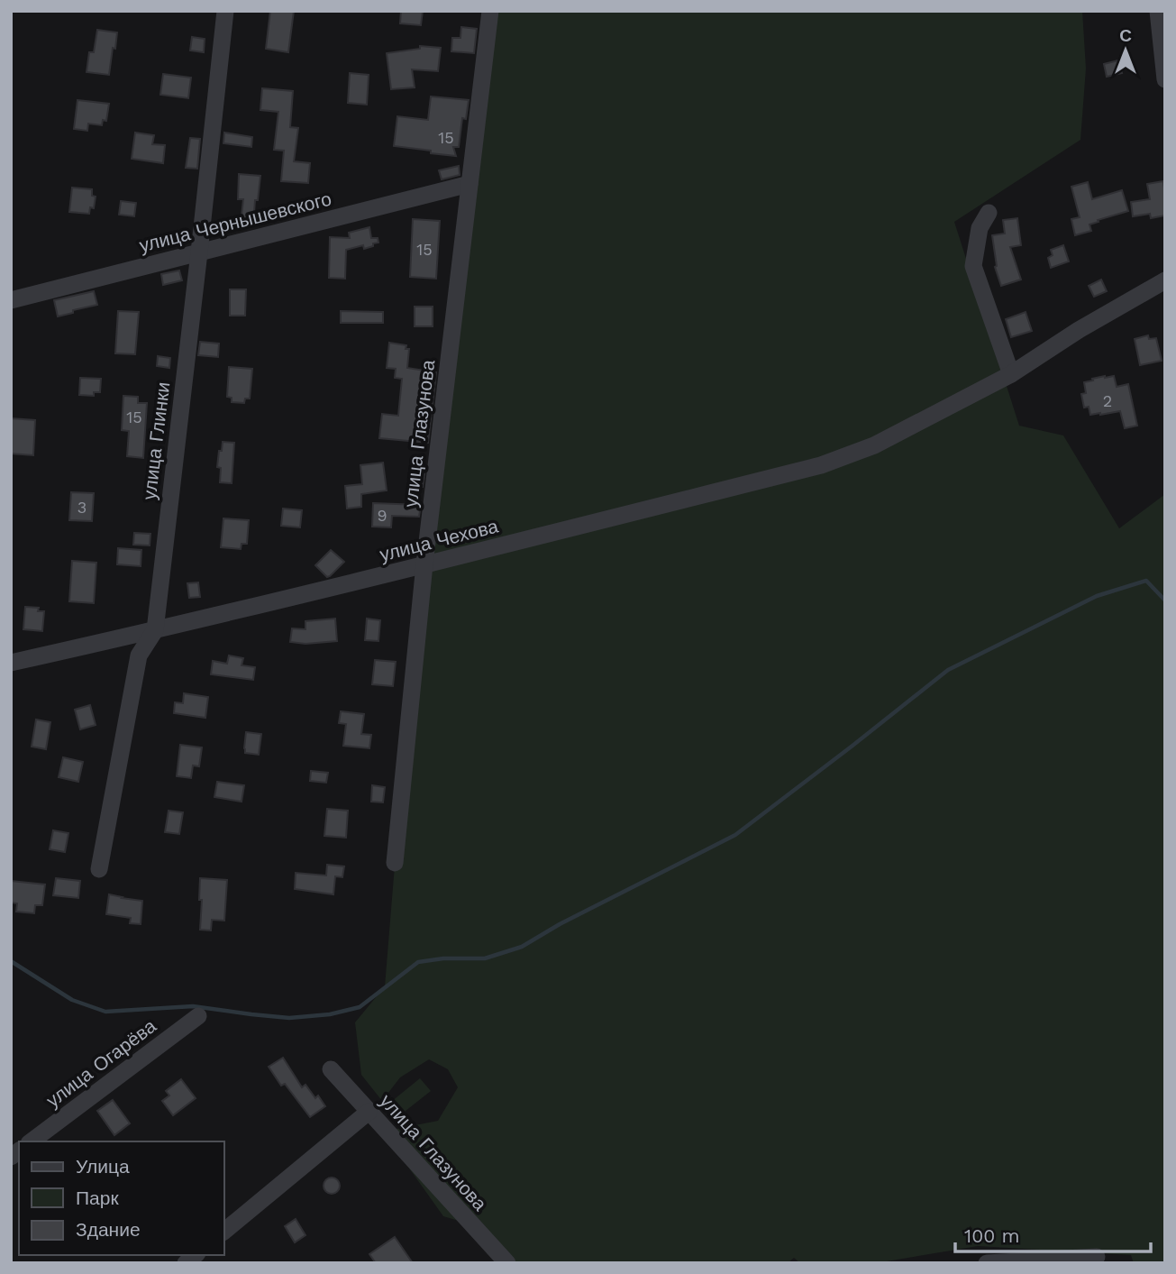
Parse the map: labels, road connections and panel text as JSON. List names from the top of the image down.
{
  "streets": {
    "street": [
      "улица Чернышевского",
      "улица Глазунова",
      "улица Глинки",
      "улица Чехова",
      "улица Огарёва"
    ]
  },
  "crossings": [
    ["улица Чернышевского", "улица Глазунова"],
    ["улица Чернышевского", "улица Глинки"],
    ["улица Глазунова", "улица Чехова"],
    ["улица Глинки", "улица Чехова"]
  ],
  "house_numbers": [
    "15",
    "15",
    "2",
    "15",
    "3",
    "9"
  ],
  "legend": ["Улица", "Парк", "Здание"],
  "scale_bar": "100 m",
  "north": "top"
}
